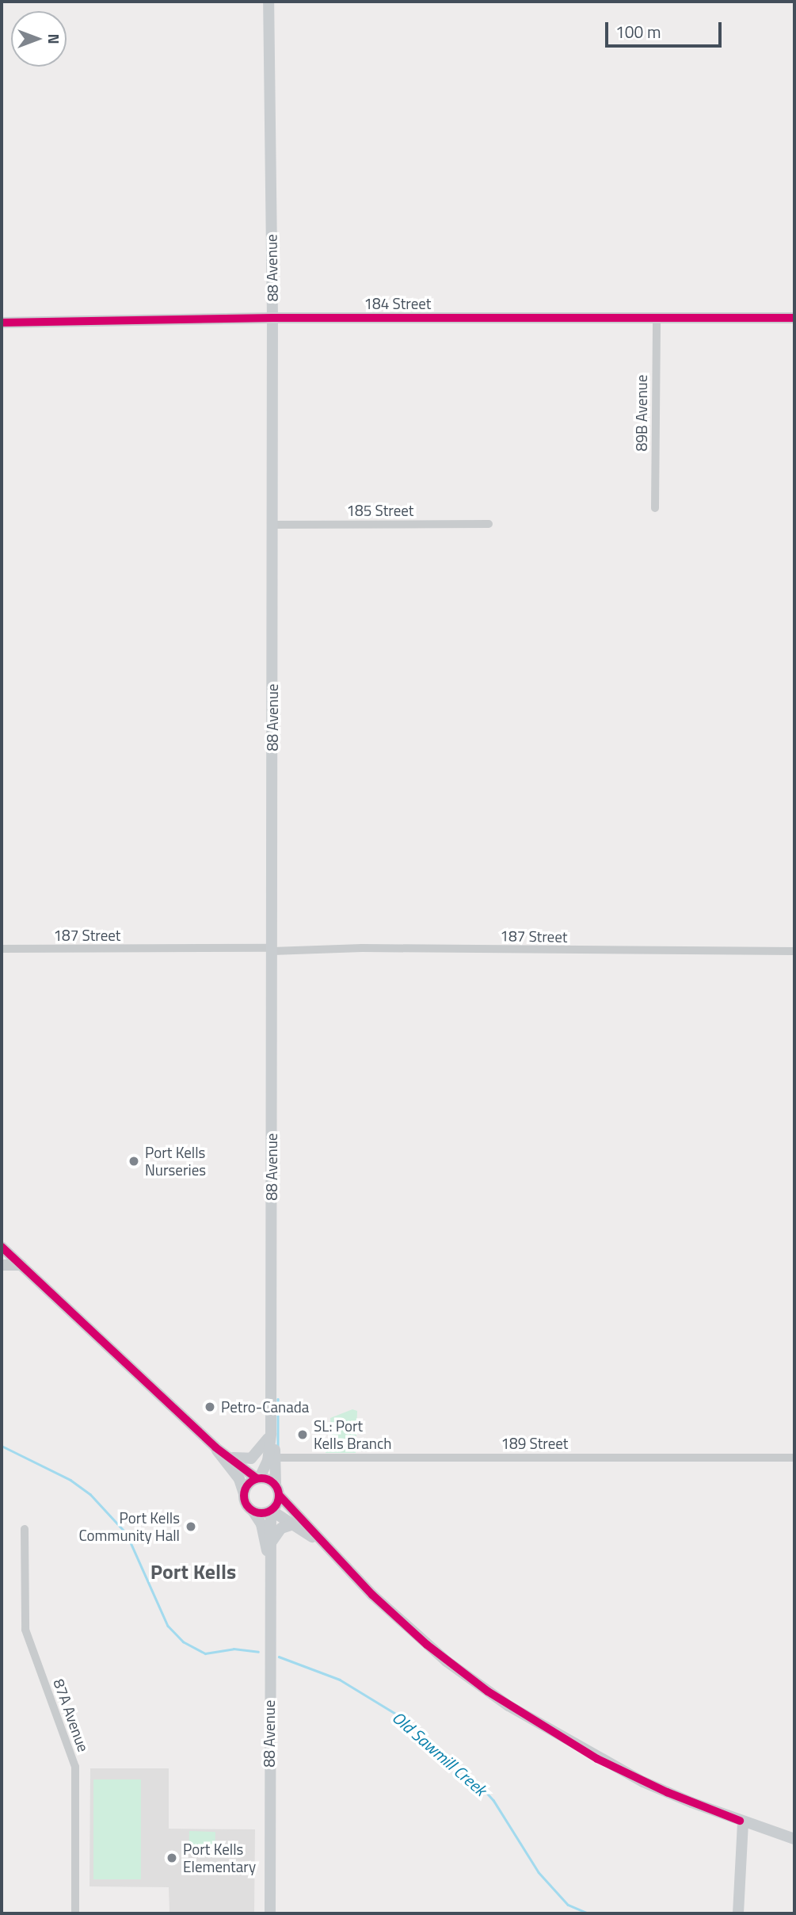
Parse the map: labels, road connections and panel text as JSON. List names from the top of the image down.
{
  "streets": {
    "main road": ["88 Avenue", "184 Street"],
    "street": [
      "89B Avenue",
      "185 Street",
      "187 Street",
      "189 Street",
      "87A Avenue"
    ]
  },
  "crossings": [
    ["88 Avenue", "184 Street"],
    ["88 Avenue", "185 Street"],
    ["88 Avenue", "187 Street"],
    ["88 Avenue", "189 Street"],
    ["184 Street", "89B Avenue"]
  ],
  "districts": ["Port Kells"],
  "water": ["Old Sawmill Creek"],
  "places": [
    "Port Kells Nurseries",
    "Petro-Canada",
    "SL: Port Kells Branch",
    "Port Kells Community Hall",
    "Port Kells Elementary"
  ],
  "scale_bar": "100 m",
  "north": "right"
}
